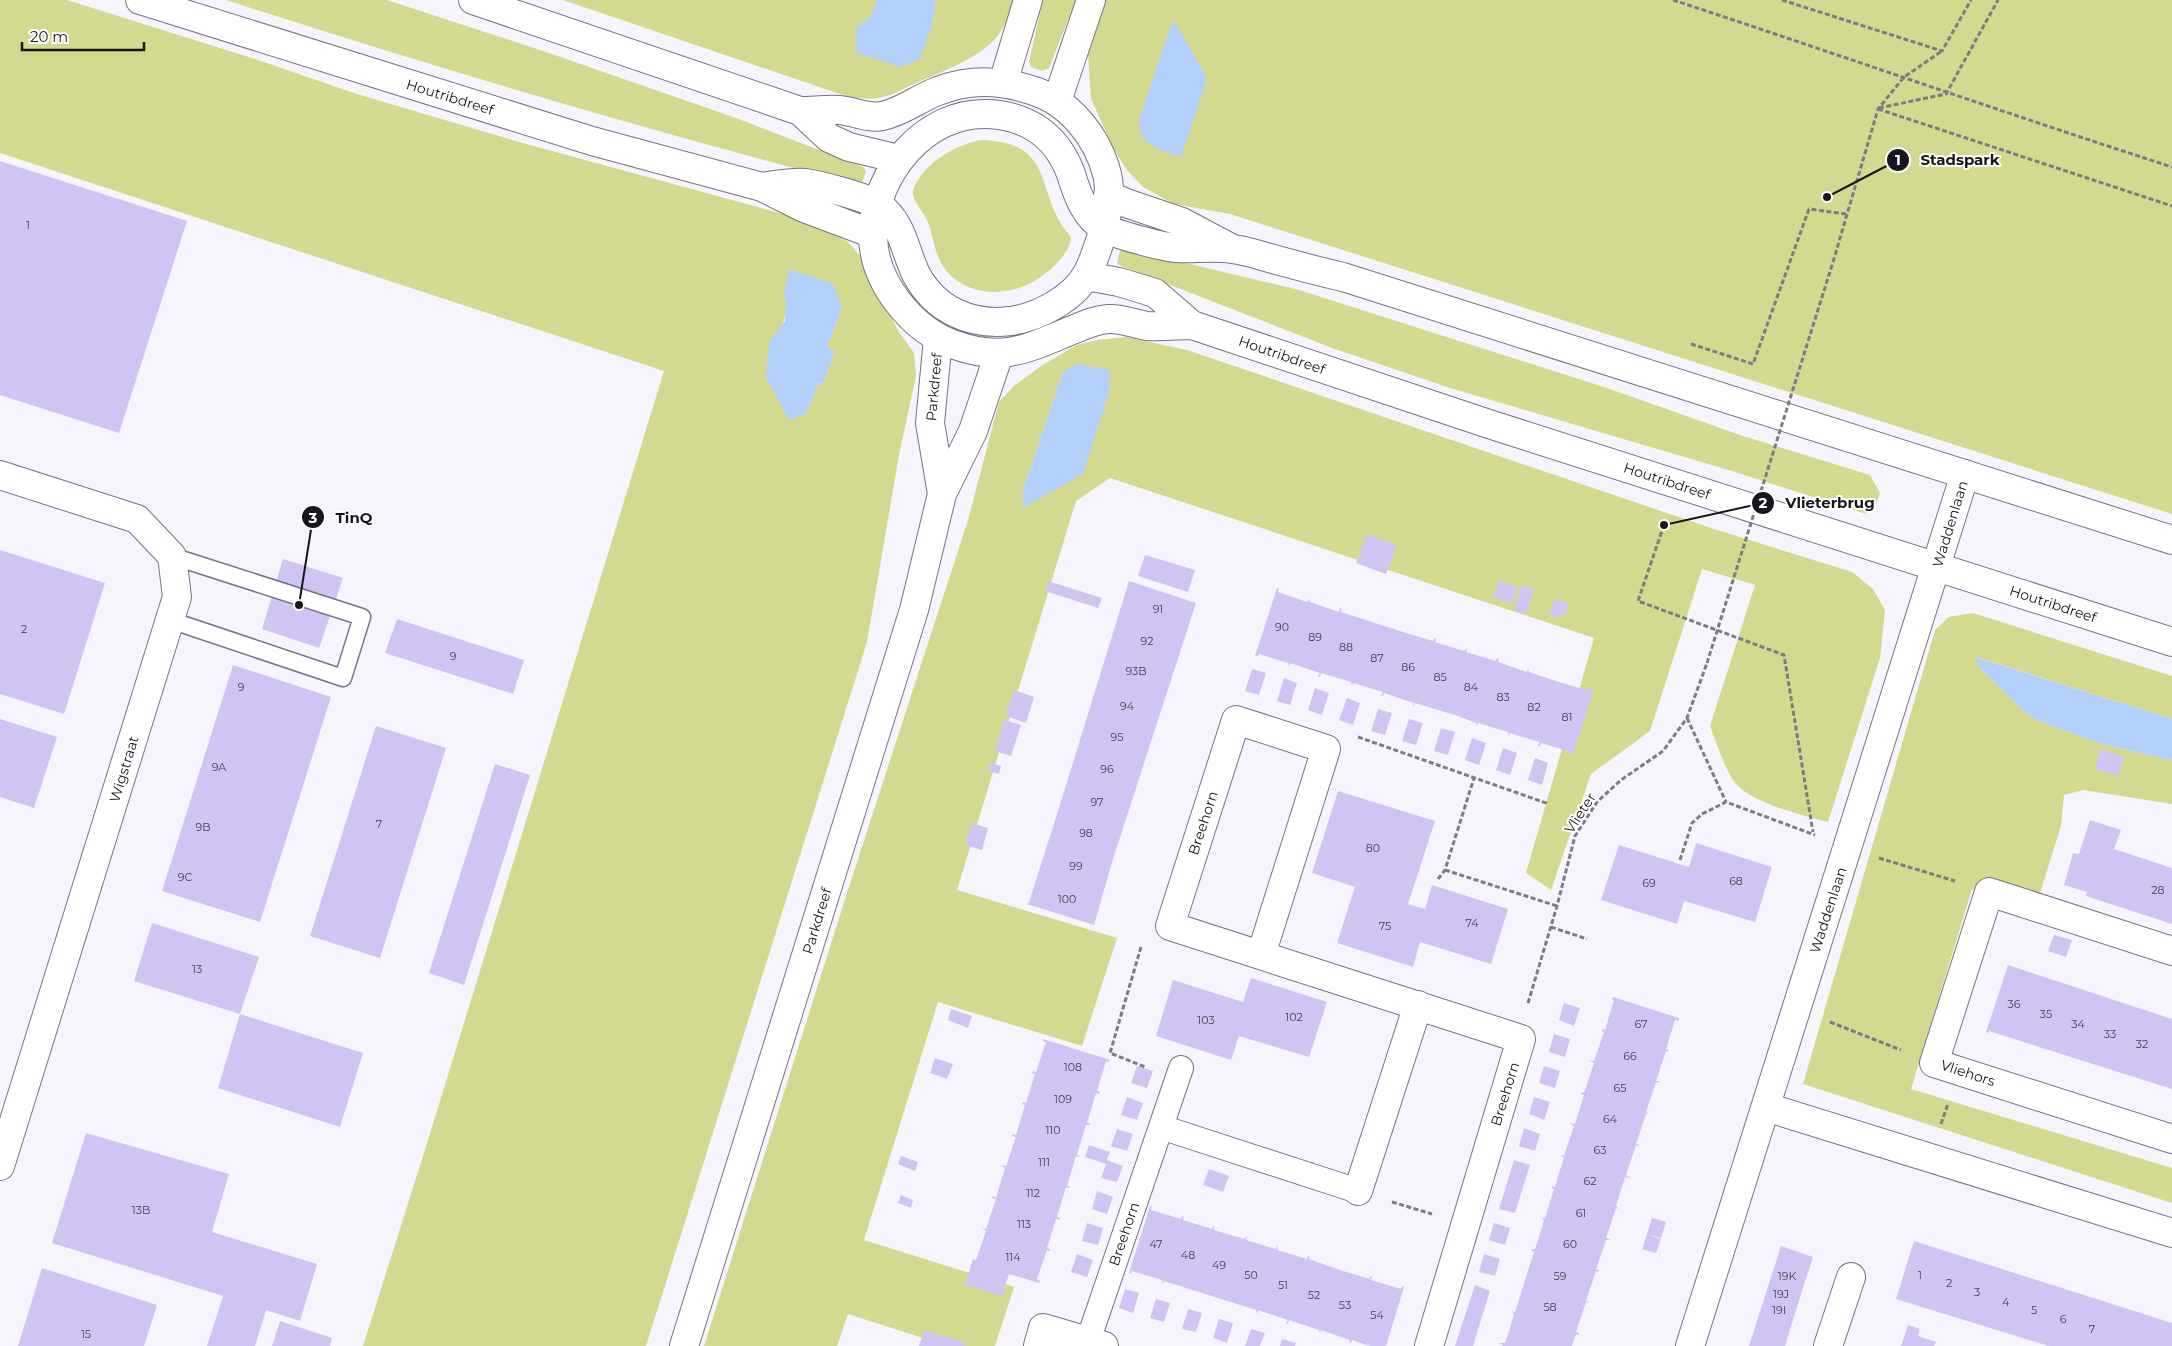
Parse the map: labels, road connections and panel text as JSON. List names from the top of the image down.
{
  "streets": {
    "street": [
      "Houtribdreef",
      "Parkdreef",
      "Waddenlaan",
      "Wigstraat",
      "Breehorn",
      "Vliehors"
    ],
    "path": ["Vlieter"]
  },
  "crossings": [
    ["Houtribdreef", "Parkdreef"],
    ["Houtribdreef", "Waddenlaan"],
    ["Vlieter", "Breehorn"]
  ],
  "places": ["Stadspark", "Vlieterbrug", "TinQ"],
  "house_numbers": [
    "1",
    "91",
    "90",
    "2",
    "89",
    "92",
    "88",
    "9",
    "87",
    "86",
    "93B",
    "85",
    "9",
    "84",
    "83",
    "94",
    "82",
    "81",
    "95",
    "9A",
    "96",
    "97",
    "7",
    "9B",
    "98",
    "80",
    "99",
    "9C",
    "68",
    "69",
    "28",
    "100",
    "74",
    "75",
    "13",
    "36",
    "35",
    "102",
    "103",
    "67",
    "34",
    "33",
    "32",
    "66",
    "108",
    "65",
    "109",
    "64",
    "110",
    "63",
    "111",
    "62",
    "112",
    "13B",
    "61",
    "113",
    "47",
    "60",
    "48",
    "114",
    "49",
    "50",
    "1",
    "59",
    "19K",
    "2",
    "51",
    "3",
    "19J",
    "52",
    "4",
    "53",
    "58",
    "19I",
    "5",
    "54",
    "6",
    "7",
    "15"
  ],
  "scale_bar": "20 m"
}
